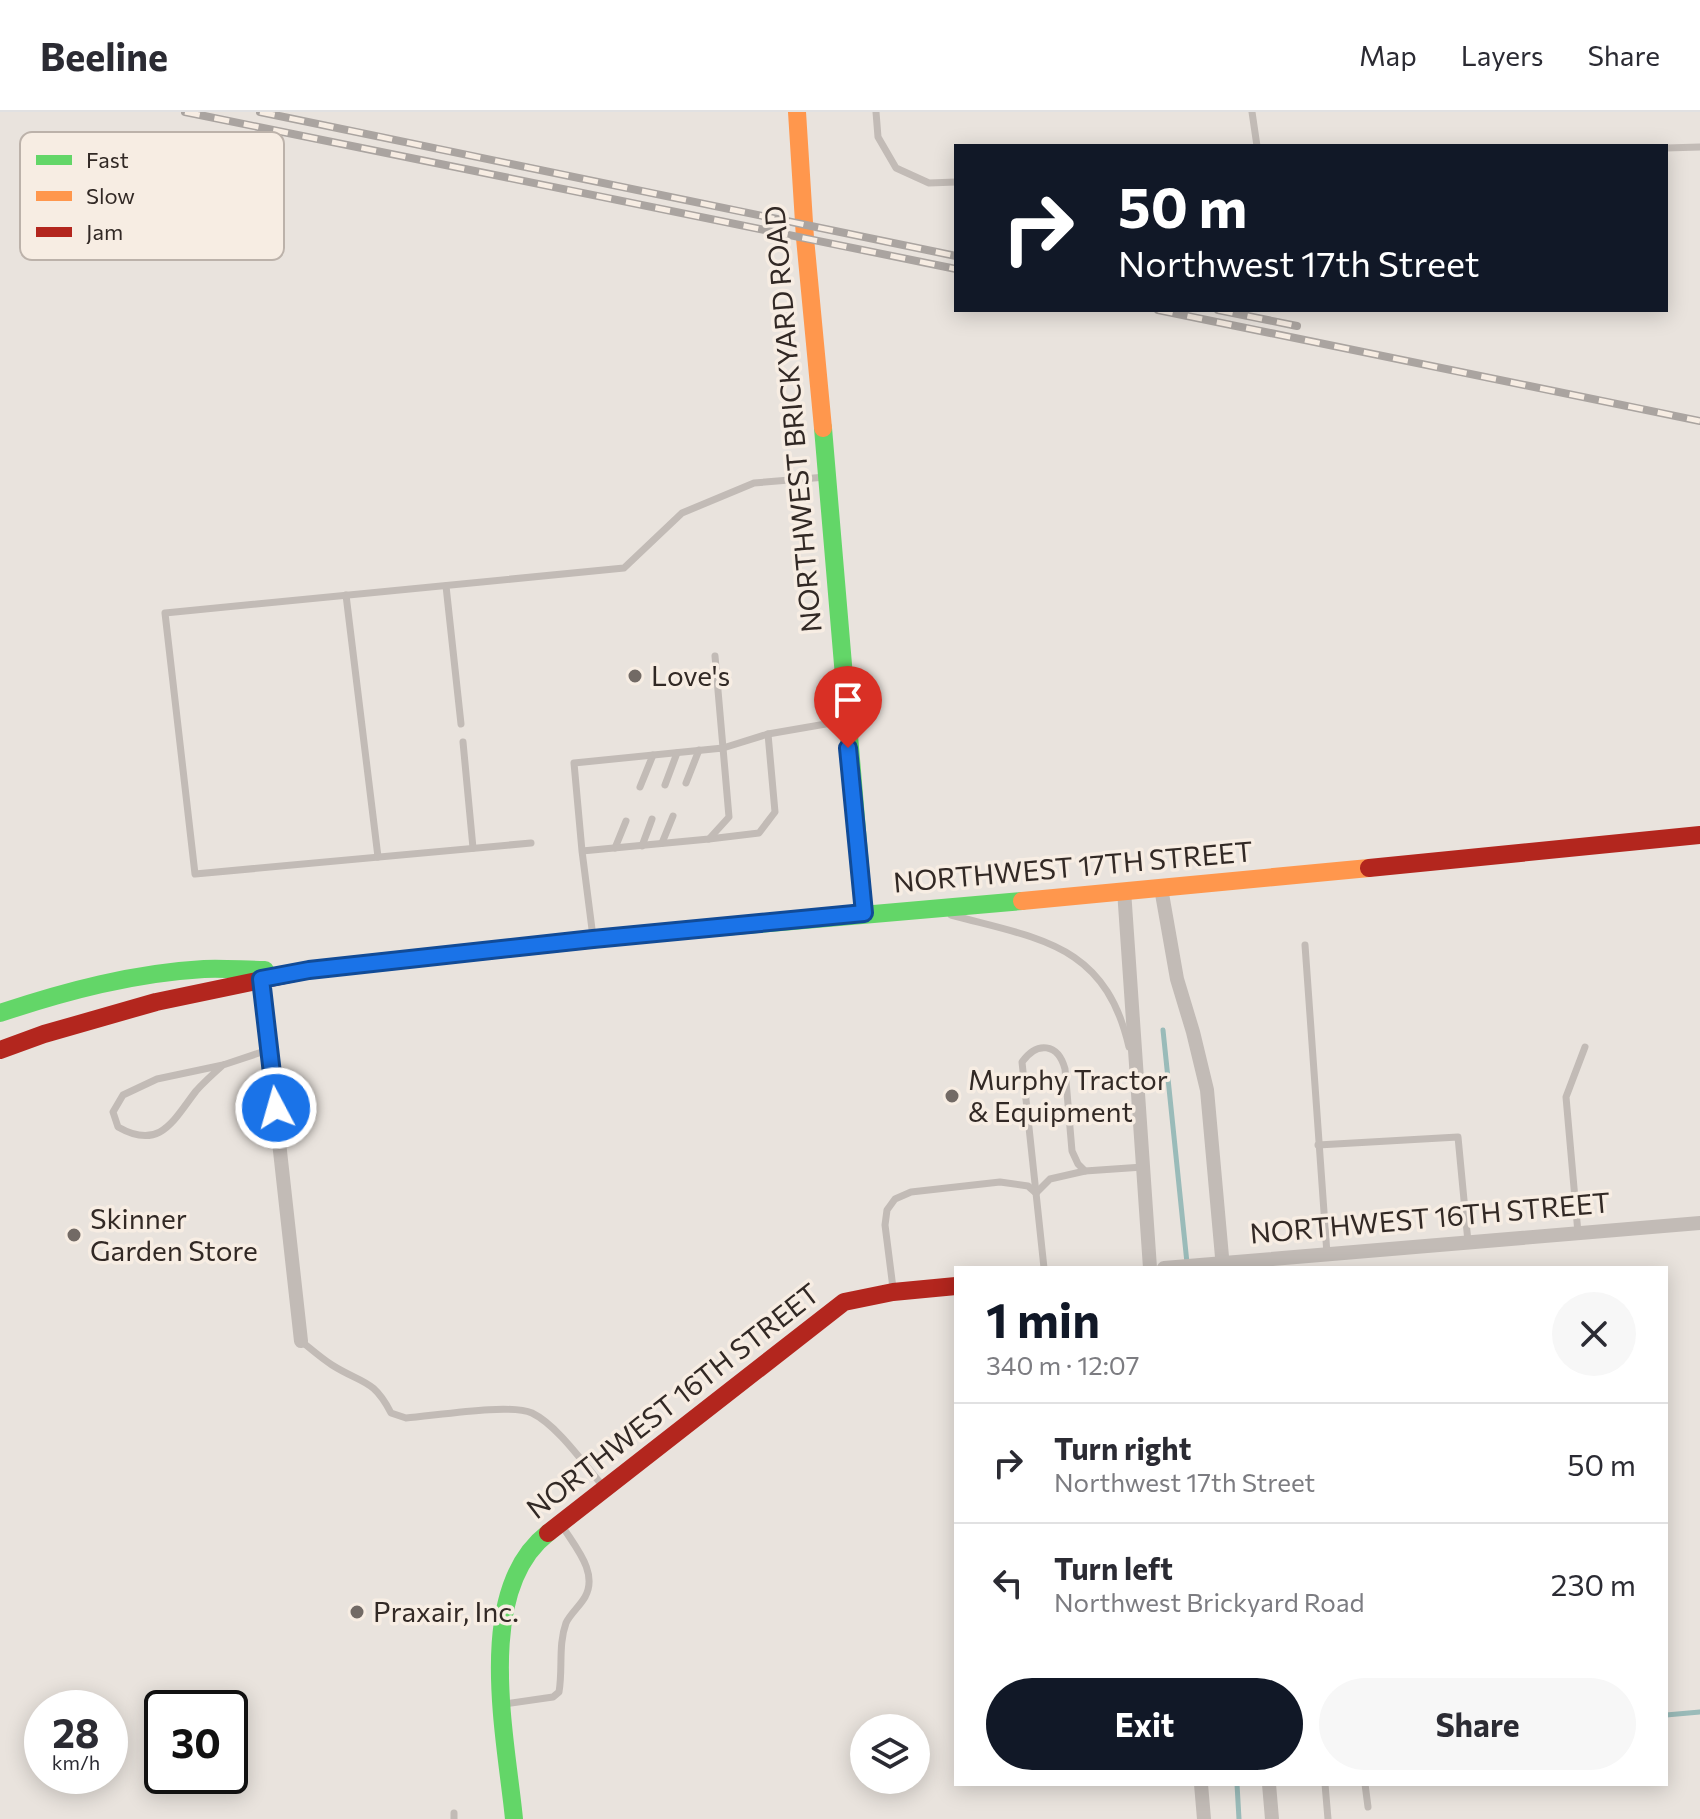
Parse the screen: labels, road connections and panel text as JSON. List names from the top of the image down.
{
  "streets": {
    "main road": ["NORTHWEST BRICKYARD ROAD", "NORTHWEST 17TH STREET", "NORTHWEST 16TH STREET"]
  },
  "crossings": [
    ["NORTHWEST BRICKYARD ROAD", "NORTHWEST 17TH STREET"]
  ],
  "places": [
    "Love's",
    "Murphy Tractor & Equipment",
    "Skinner Garden Store",
    "Praxair, Inc."
  ],
  "legend": ["Fast", "Slow", "Jam"],
  "page": {
    "header": "Beeline",
    "nav": ["Map", "Layers", "Share"],
    "turn": ["50 m", "Northwest 17th Street"],
    "heading": ["1 min", "340 m · 12:07"],
    "list": [
      {
        "name": "Turn right",
        "note": "Northwest 17th Street",
        "value": "50 m"
      },
      {
        "name": "Turn left",
        "note": "Northwest Brickyard Road",
        "value": "230 m"
      }
    ],
    "buttons": ["Exit", "Share"],
    "speed": "28 km/h",
    "limit": "30"
  }
}
